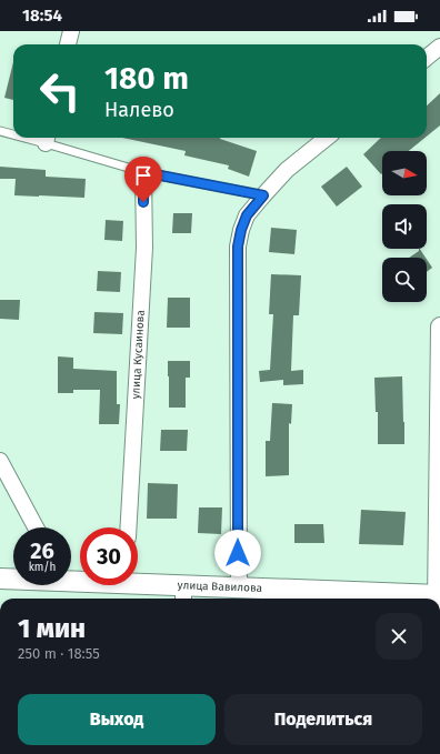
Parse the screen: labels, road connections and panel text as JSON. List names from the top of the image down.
{
  "streets": {
    "street": ["улица Кусаинова", "улица Вавилова"]
  },
  "north": "right",
  "page": {
    "status": "18:54",
    "turn": ["180 m", "Налево"],
    "speed": "26 km/h",
    "limit": "30",
    "heading": ["1 мин", "250 m · 18:55"],
    "buttons": ["Выход", "Поделиться"]
  }
}
